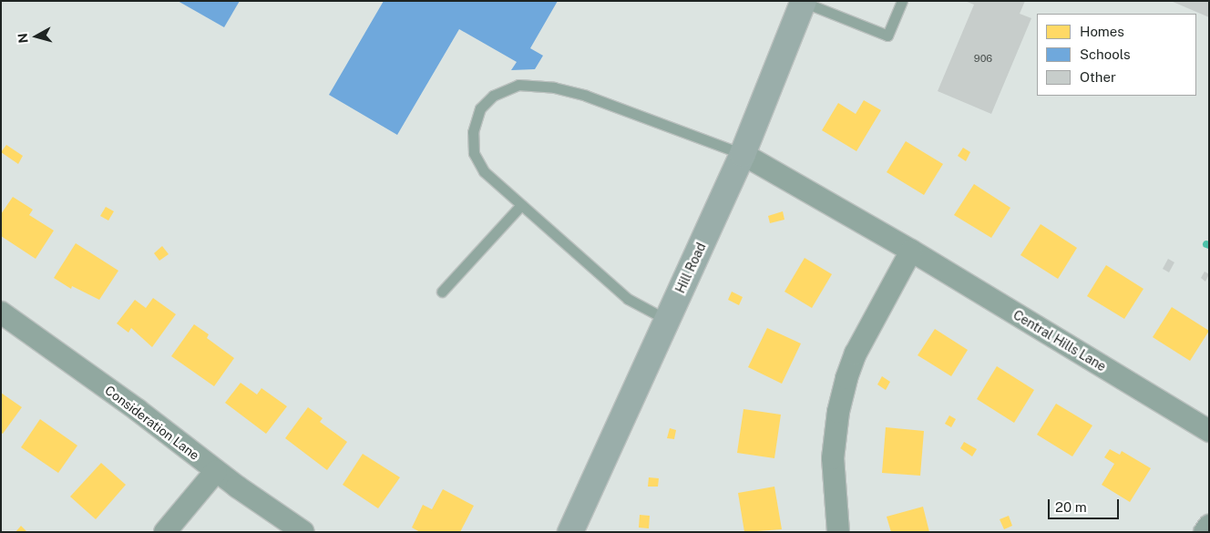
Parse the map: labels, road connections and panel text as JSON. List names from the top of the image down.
{
  "streets": {
    "street": ["Hill Road", "Central Hills Lane", "Consideration Lane"]
  },
  "crossings": [
    ["Hill Road", "Central Hills Lane"]
  ],
  "house_numbers": ["906"],
  "legend": ["Homes", "Schools", "Other"],
  "scale_bar": "20 m",
  "north": "left"
}
